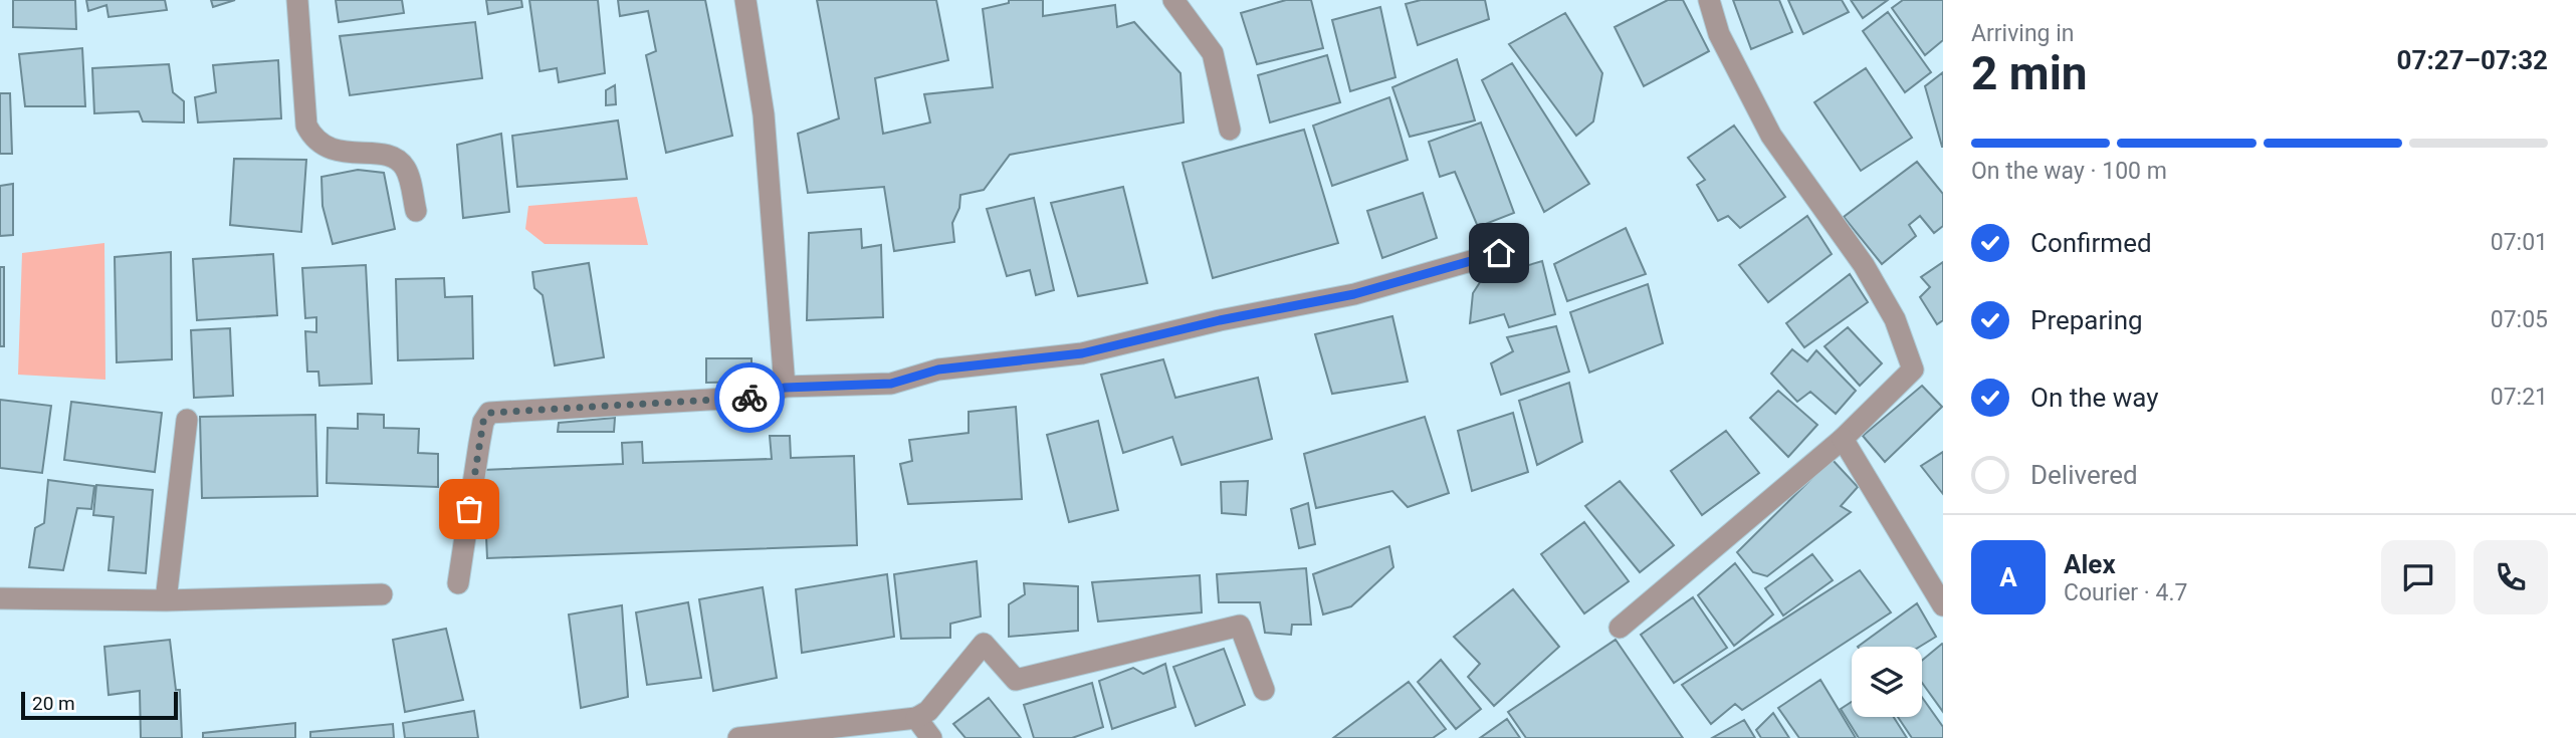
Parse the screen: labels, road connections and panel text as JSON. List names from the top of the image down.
{
  "scale_bar": "20 m",
  "page": {
    "heading": ["2 min", "Arriving in", "07:27–07:32"],
    "panel": ["Alex", "Courier · 4.7"],
    "bar": "On the way · 100 m",
    "list": [
      ["Confirmed", "07:01"],
      ["Preparing", "07:05"],
      ["On the way", "07:21"],
      "Delivered"
    ],
    "round": "A",
    "scale": "20 m"
  }
}
